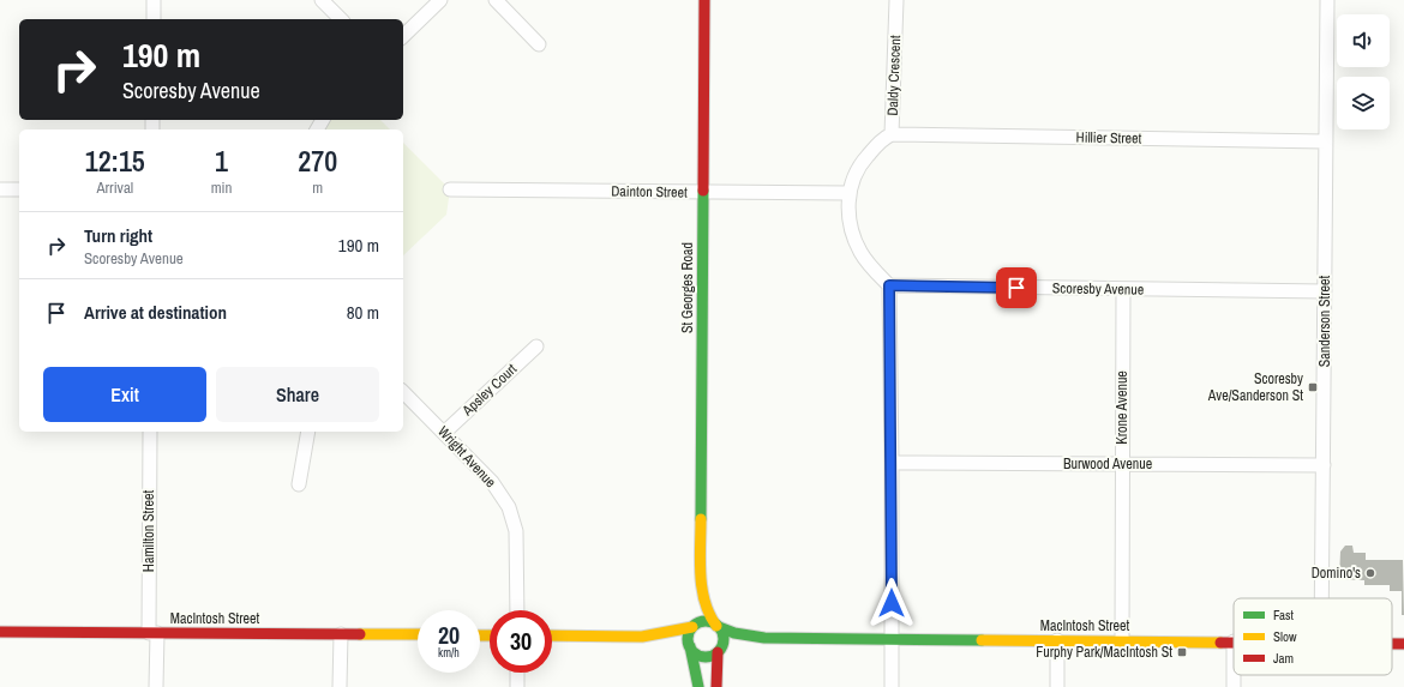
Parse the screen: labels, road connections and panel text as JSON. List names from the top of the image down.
{
  "streets": {
    "street": [
      "Daldy Crescent",
      "Hillier Street",
      "Dainton Street",
      "St Georges Road",
      "Scoresby Avenue",
      "Sanderson Street",
      "Apsley Court",
      "Krone Avenue",
      "Wright Avenue",
      "Burwood Avenue",
      "Hamilton Street",
      "MacIntosh Street"
    ]
  },
  "crossings": [
    ["Daldy Crescent", "Hillier Street"],
    ["Daldy Crescent", "Dainton Street"],
    ["Hillier Street", "Sanderson Street"],
    ["Dainton Street", "St Georges Road"],
    ["St Georges Road", "MacIntosh Street"],
    ["Scoresby Avenue", "Sanderson Street"],
    ["Scoresby Avenue", "Krone Avenue"],
    ["Sanderson Street", "Burwood Avenue"],
    ["Apsley Court", "Wright Avenue"],
    ["Krone Avenue", "Burwood Avenue"],
    ["Krone Avenue", "MacIntosh Street"],
    ["Hamilton Street", "MacIntosh Street"]
  ],
  "places": {
    "transit": ["Scoresby Ave/Sanderson St", "Furphy Park/MacIntosh St"],
    "other": ["Domino's"]
  },
  "legend": ["Fast", "Slow", "Jam"],
  "page": {
    "turn": ["190 m", "Scoresby Avenue"],
    "eta": [
      "12:15",
      "Arrival",
      "1",
      "min",
      "270",
      "m"
    ],
    "list": [
      {
        "name": "Turn right",
        "note": "Scoresby Avenue",
        "value": "190 m"
      },
      {
        "name": "Arrive at destination",
        "value": "80 m"
      }
    ],
    "buttons": ["Exit", "Share"],
    "speed": "20 km/h",
    "limit": "30"
  }
}
